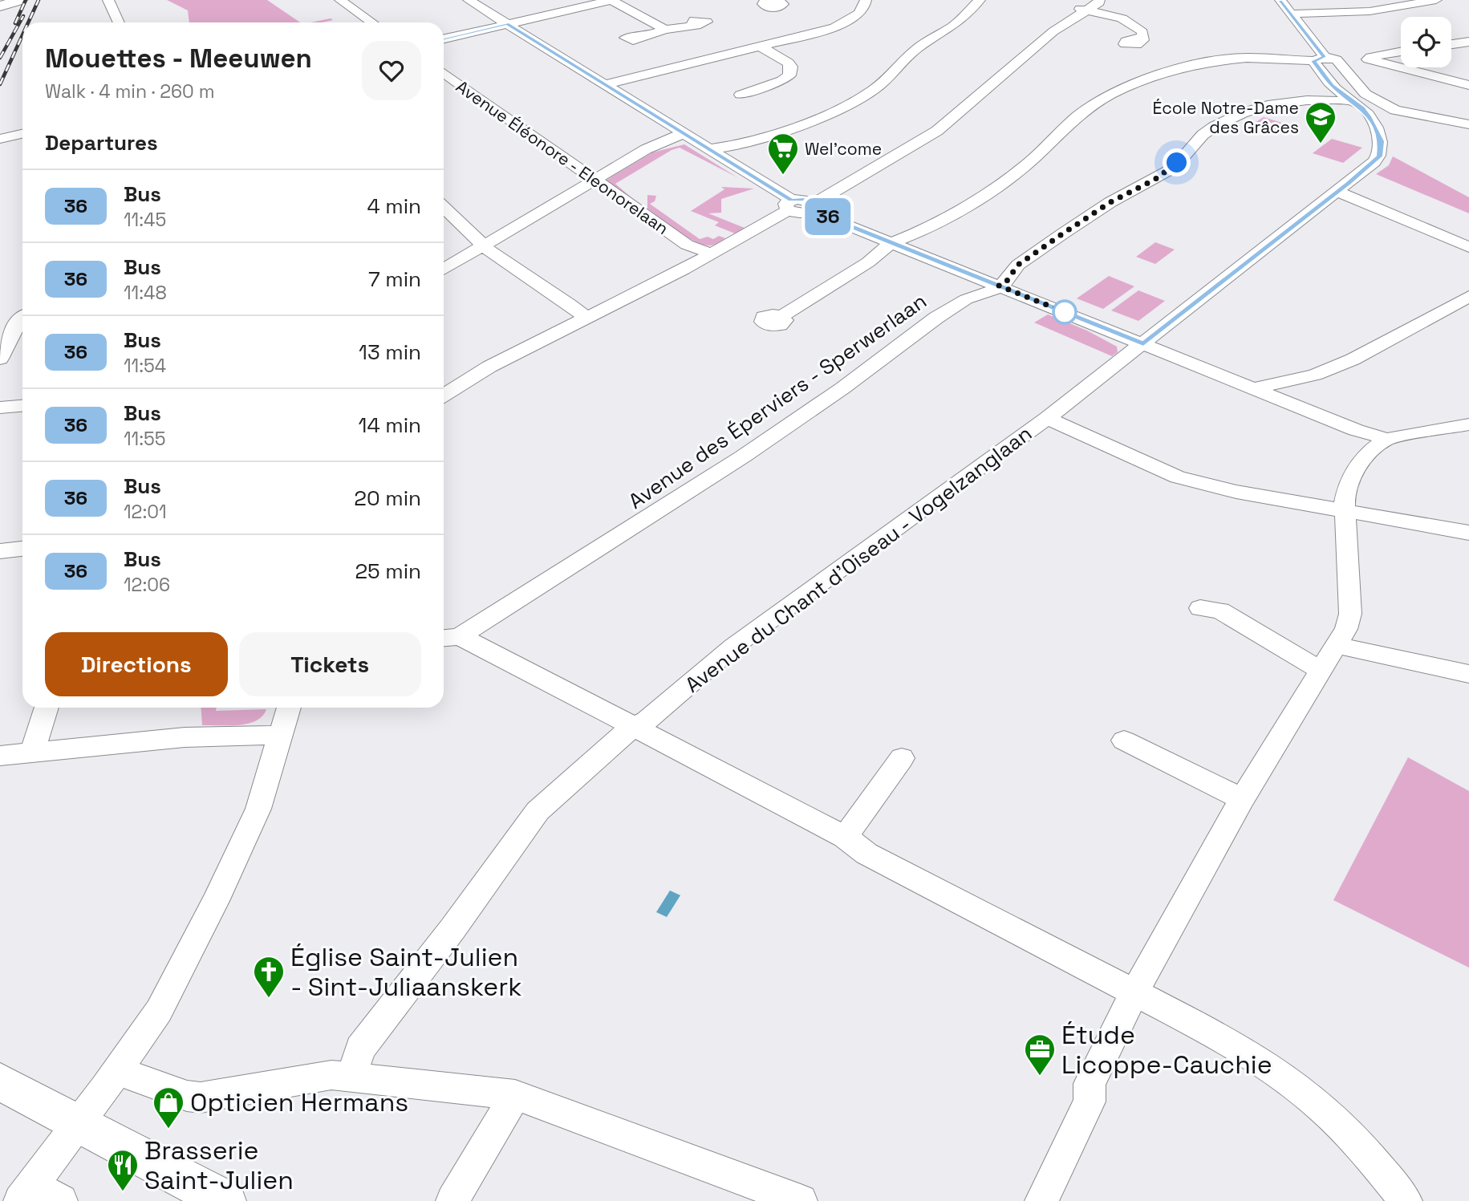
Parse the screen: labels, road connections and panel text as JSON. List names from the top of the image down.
{
  "streets": {
    "street": ["Avenue Éléonore - Eleonorelaan", "Avenue des Éperviers - Sperwerlaan", "Avenue du Chant d'Oiseau - Vogelzanglaan"]
  },
  "places": {
    "school or university": ["École Notre-Dame des Grâces"],
    "supermarket": ["Wel'come"],
    "church": ["Église Saint-Julien - Sint-Juliaanskerk"],
    "office": ["Étude Licoppe-Cauchie"],
    "shop": ["Opticien Hermans"],
    "restaurant": ["Brasserie Saint-Julien"]
  },
  "lines": ["bus line 36"],
  "page": {
    "on_map": "36",
    "heading": [
      ["Mouettes - Meeuwen", "Walk · 4 min · 260 m"],
      "Departures"
    ],
    "list": [
      {
        "mark": "36",
        "name": "Bus",
        "note": "11:45",
        "value": "4 min"
      },
      {
        "mark": "36",
        "name": "Bus",
        "note": "11:48",
        "value": "7 min"
      },
      {
        "mark": "36",
        "name": "Bus",
        "note": "11:54",
        "value": "13 min"
      },
      {
        "mark": "36",
        "name": "Bus",
        "note": "11:55",
        "value": "14 min"
      },
      {
        "mark": "36",
        "name": "Bus",
        "note": "12:01",
        "value": "20 min"
      },
      {
        "mark": "36",
        "name": "Bus",
        "note": "12:06",
        "value": "25 min"
      }
    ],
    "buttons": ["Directions", "Tickets"]
  }
}
